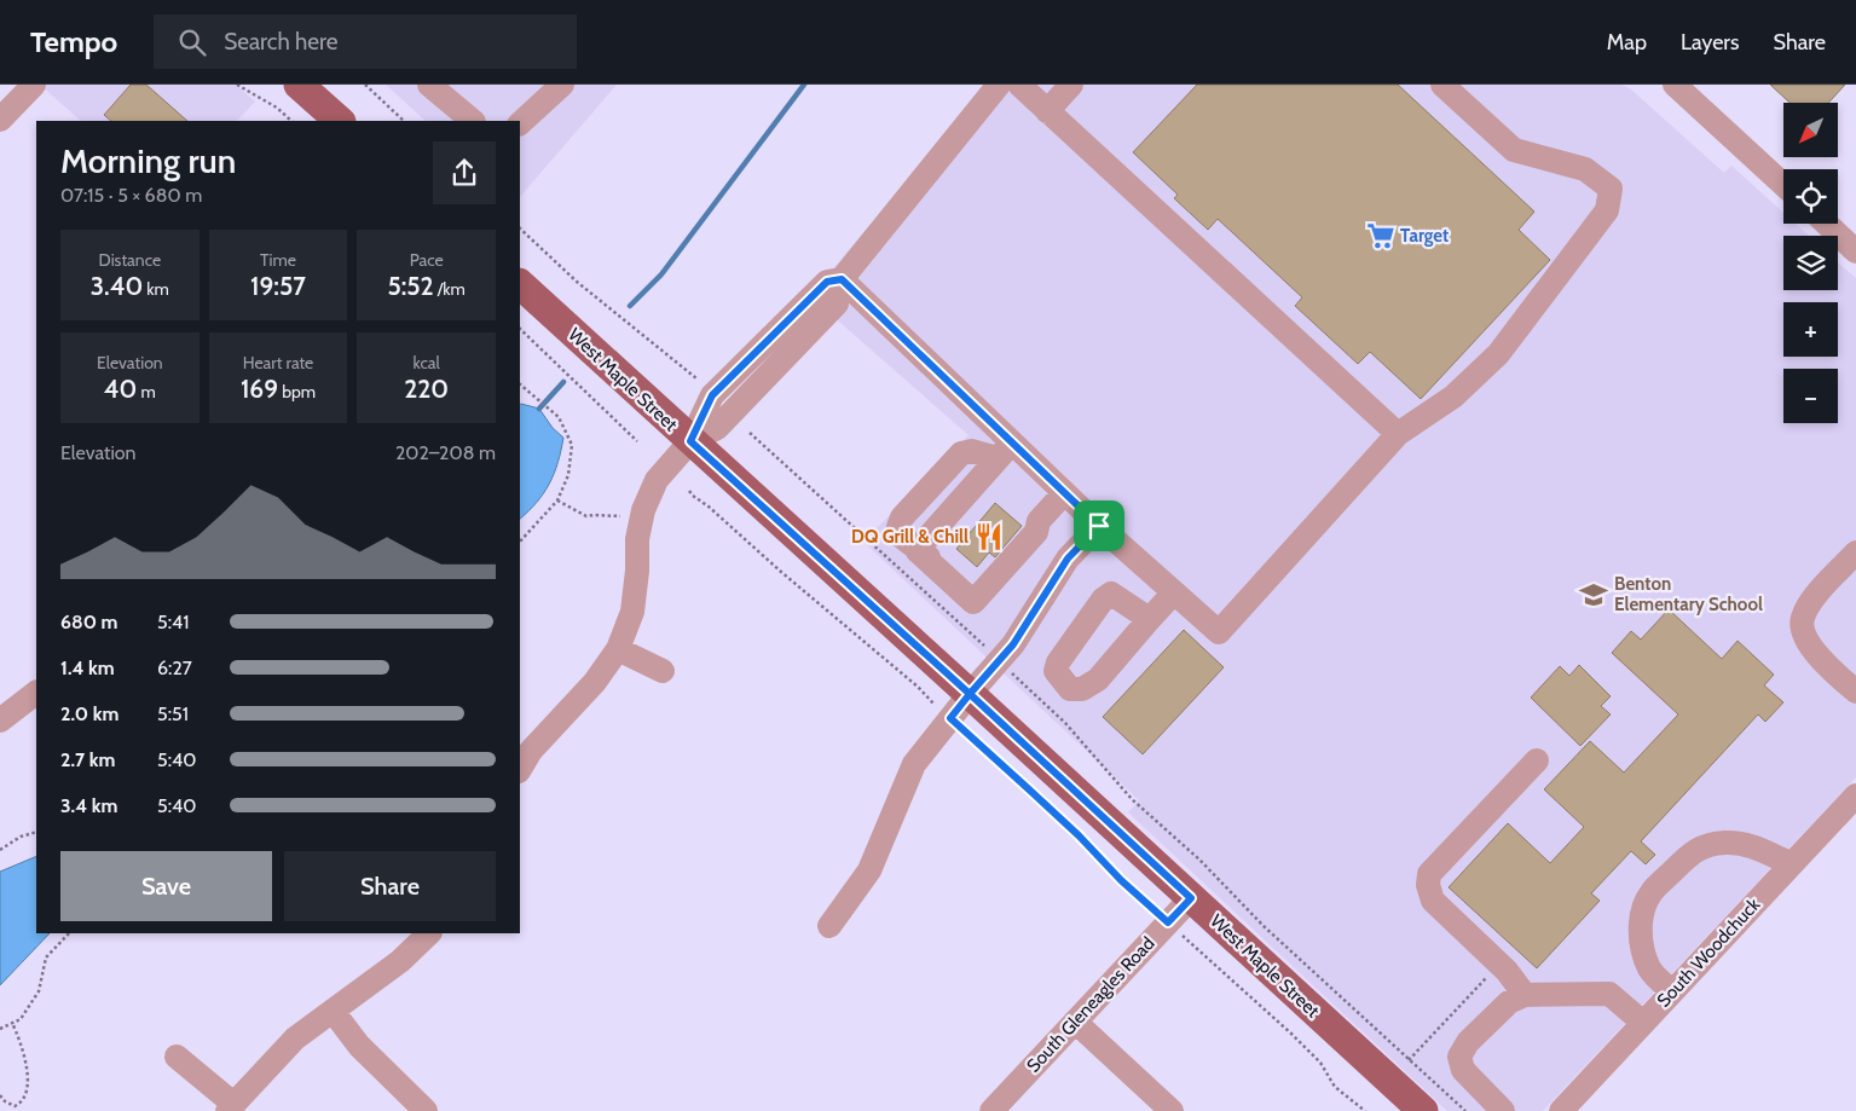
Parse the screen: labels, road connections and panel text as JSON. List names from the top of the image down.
{
  "streets": {
    "main road": ["West Maple Street"],
    "street": ["South Woodchuck", "South Gleneagles Road"]
  },
  "crossings": [
    ["West Maple Street", "South Gleneagles Road"]
  ],
  "places": {
    "supermarket": ["Target"],
    "restaurant": ["DQ Grill & Chill"],
    "school or university": ["Benton Elementary School"]
  },
  "north": "bottom left",
  "page": {
    "header": "Tempo",
    "search": "Search here",
    "nav": ["Map", "Layers", "Share"],
    "map_buttons": ["+", "−"],
    "heading": ["Morning run", "07:15 · 5 × 680 m"],
    "stats": [
      ["Distance", "3.40 km"],
      ["Time", "19:57"],
      ["Pace", "5:52 /km"],
      ["Elevation", "40 m"],
      ["Heart rate", "169 bpm"],
      ["kcal", "220"]
    ],
    "chart": ["Elevation", "202–208 m"],
    "list": [
      {
        "name": "680 m",
        "note": "5:41"
      },
      {
        "name": "1.4 km",
        "note": "6:27"
      },
      {
        "name": "2.0 km",
        "note": "5:51"
      },
      {
        "name": "2.7 km",
        "note": "5:40"
      },
      {
        "name": "3.4 km",
        "note": "5:40"
      }
    ],
    "buttons": ["Save", "Share"]
  }
}
